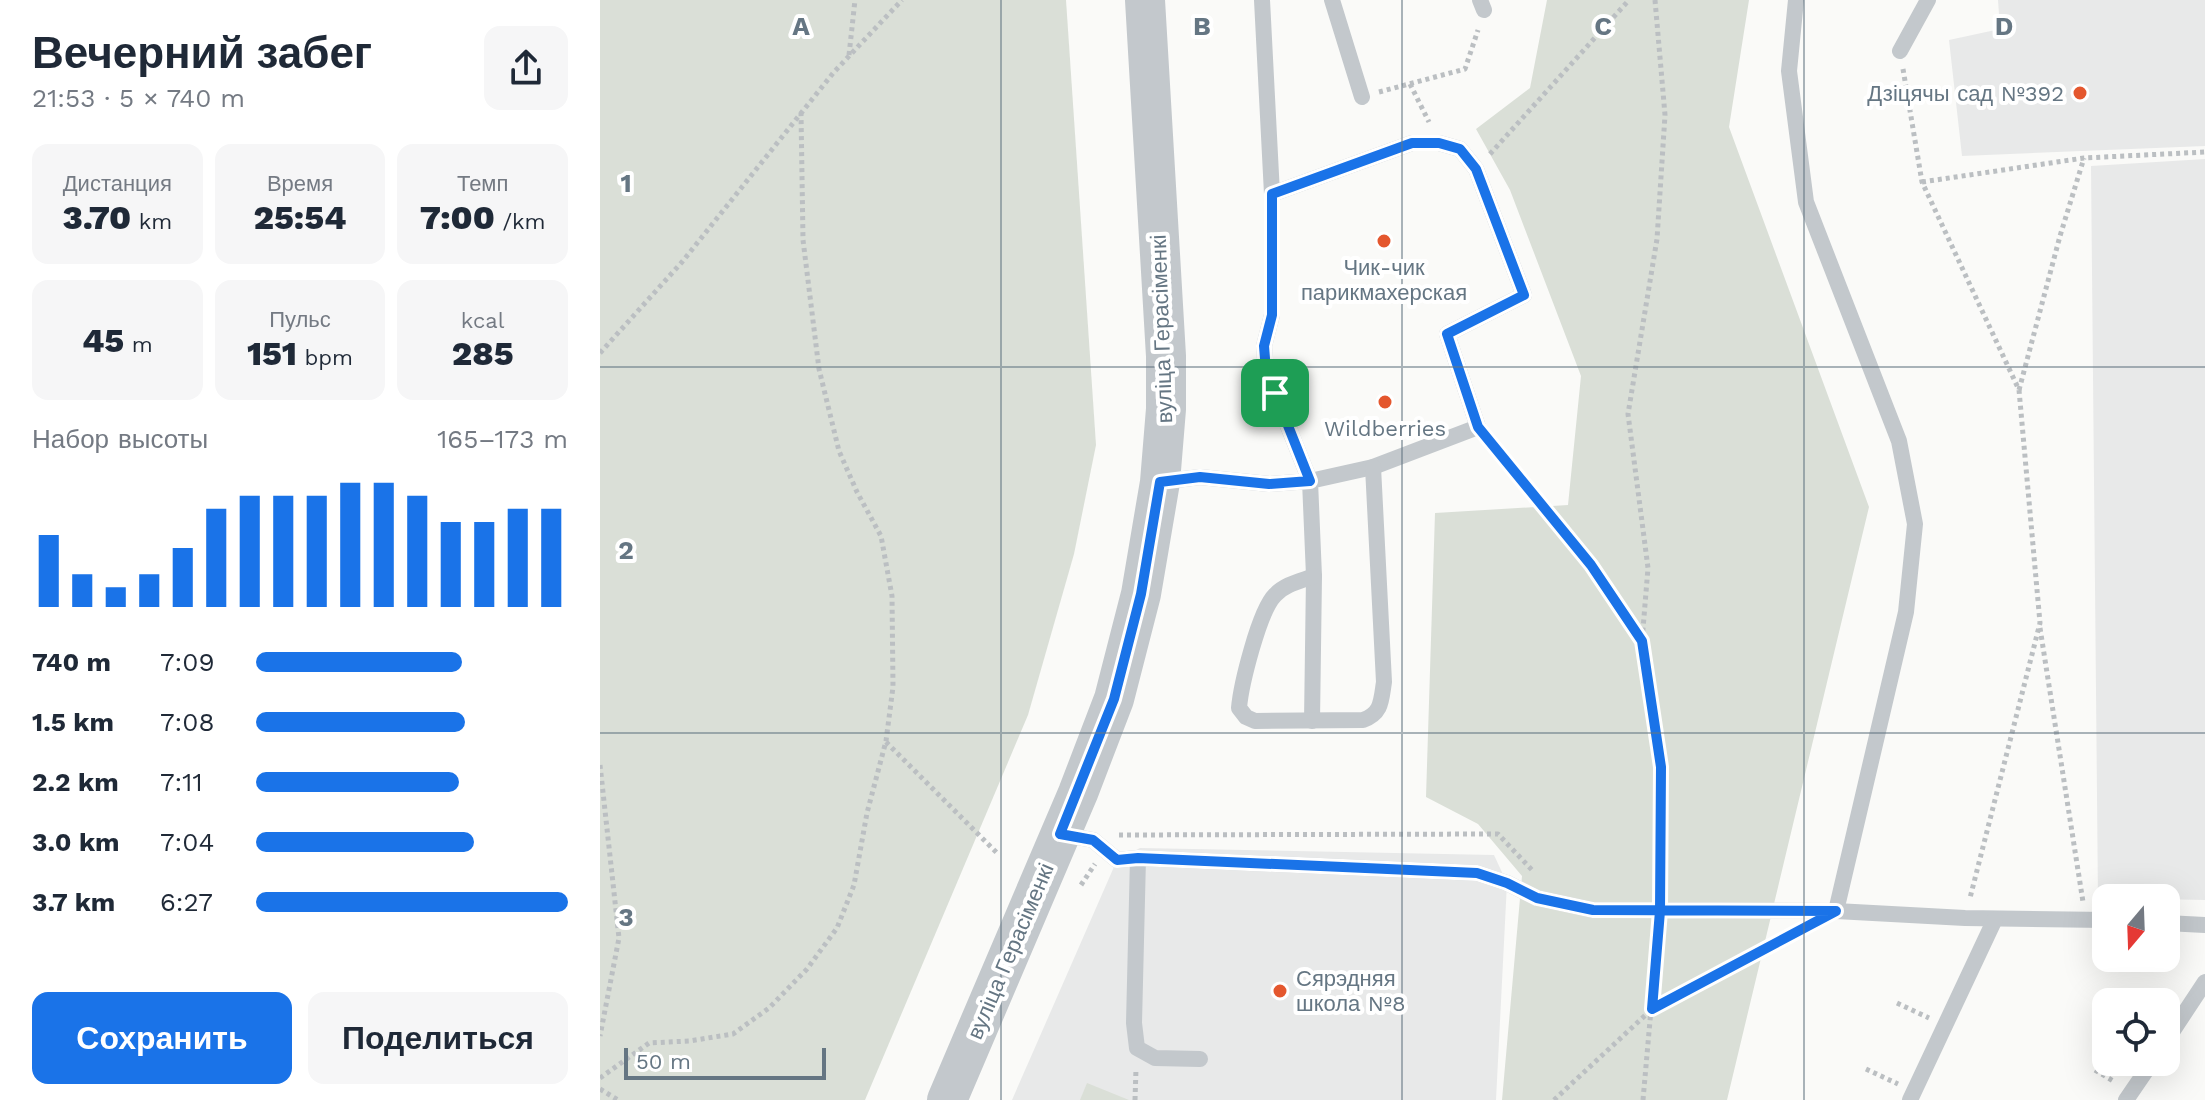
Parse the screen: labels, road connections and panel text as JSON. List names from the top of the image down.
{
  "streets": {
    "street": ["вуліца Герасіменкі"]
  },
  "places": [
    "Дзіцячы сад №392",
    "Чик-чик парикмахерская",
    "Wildberries",
    "Сярэдняя школа №8"
  ],
  "scale_bar": "50 m",
  "north": "bottom",
  "page": {
    "heading": ["Вечерний забег", "21:53 · 5 × 740 m"],
    "stats": [
      ["Дистанция", "3.70 km"],
      ["Время", "25:54"],
      ["Темп", "7:00 /km"],
      ["45 m"],
      ["Пульс", "151 bpm"],
      ["kcal", "285"]
    ],
    "chart": ["Набор высоты", "165–173 m"],
    "list": [
      {
        "name": "740 m",
        "note": "7:09"
      },
      {
        "name": "1.5 km",
        "note": "7:08"
      },
      {
        "name": "2.2 km",
        "note": "7:11"
      },
      {
        "name": "3.0 km",
        "note": "7:04"
      },
      {
        "name": "3.7 km",
        "note": "6:27"
      }
    ],
    "buttons": ["Сохранить", "Поделиться"],
    "scale": "50 m"
  },
  "grid": {
    "columns": [
      "A",
      "B",
      "C",
      "D"
    ],
    "rows": ["1", "2", "3"]
  }
}
